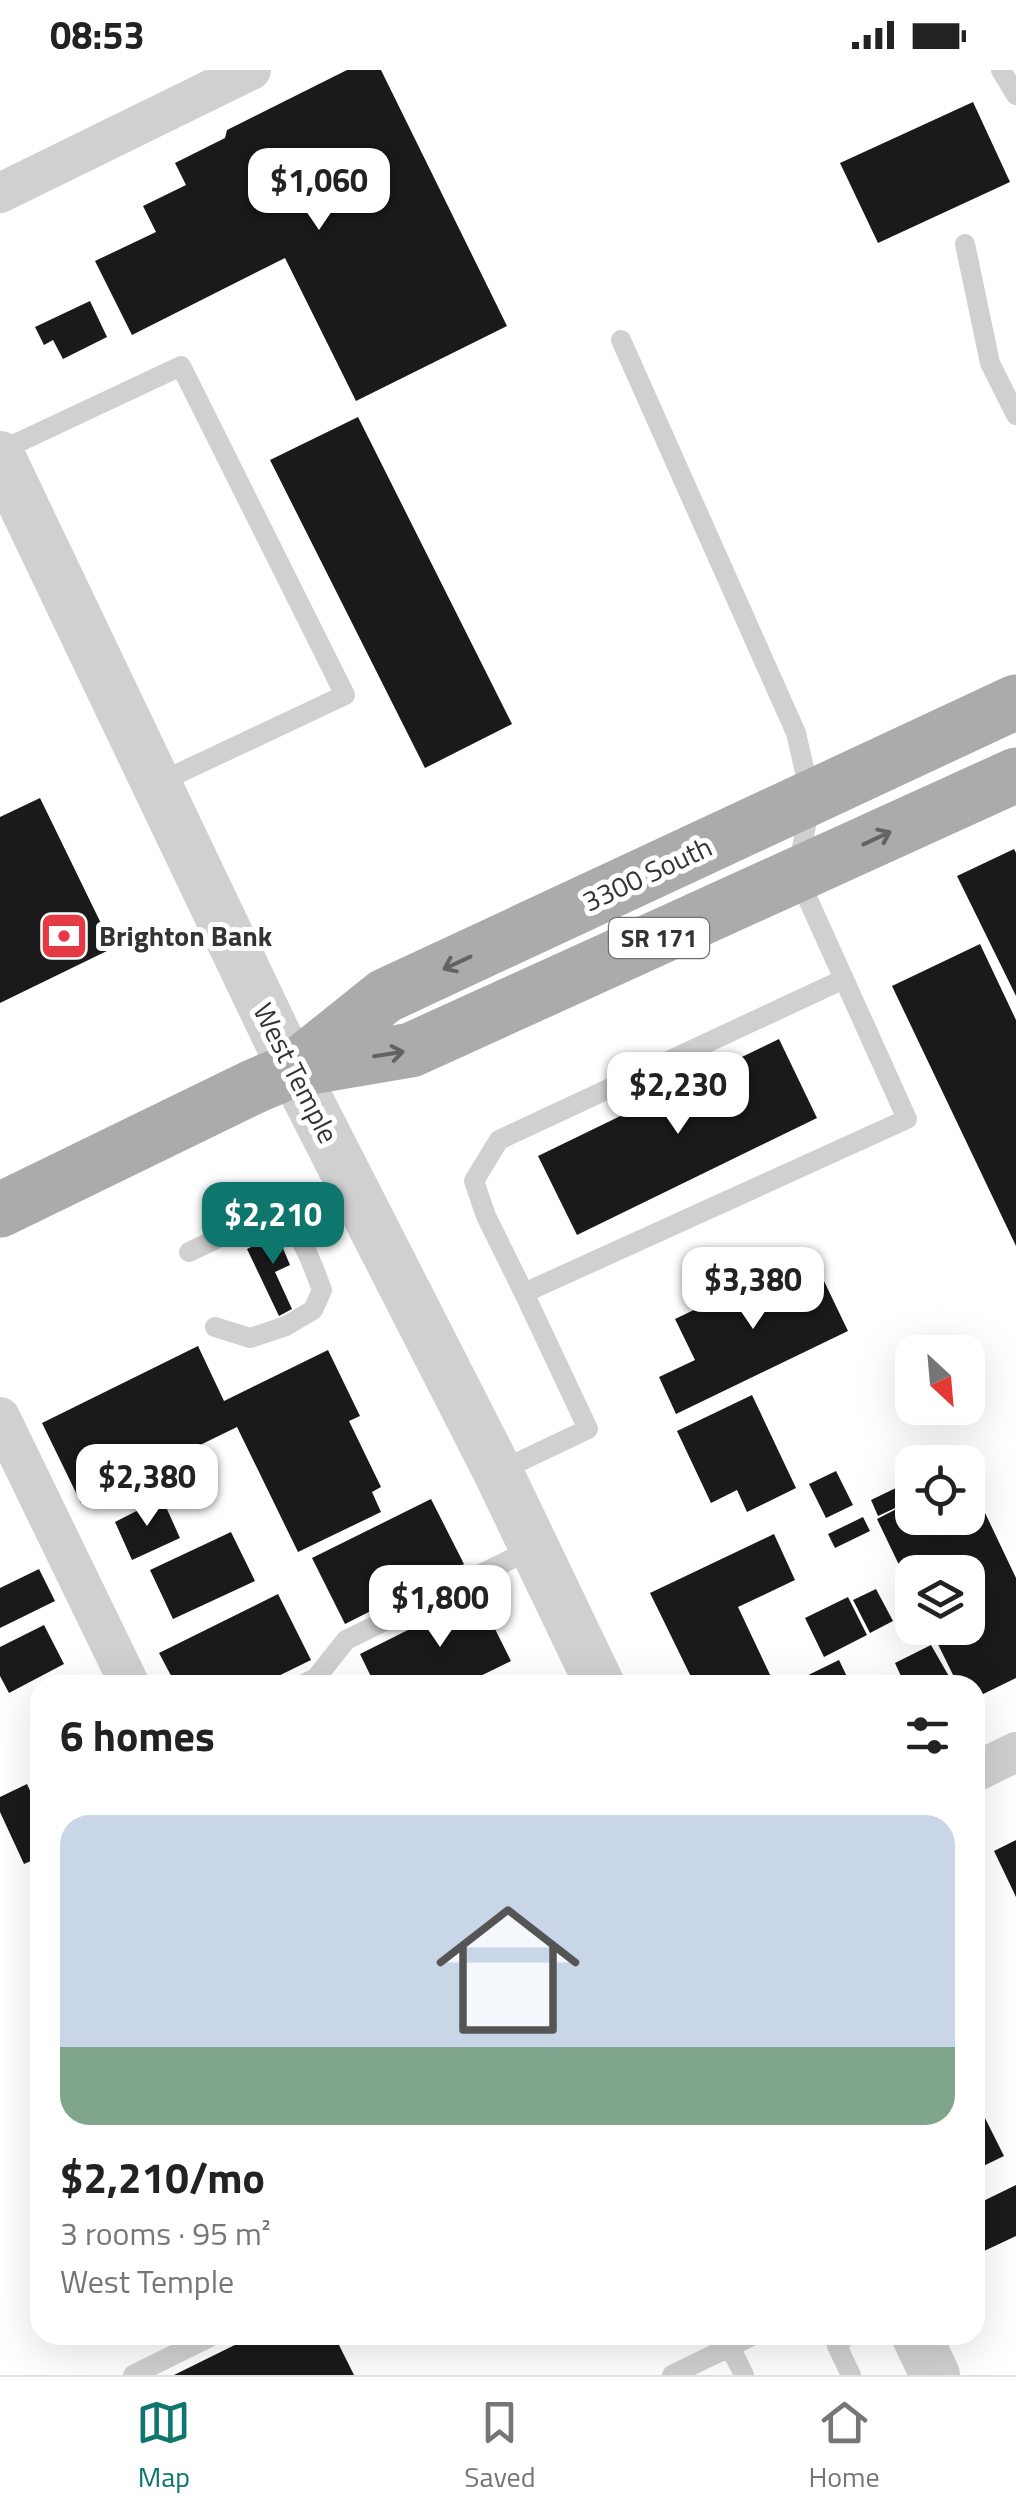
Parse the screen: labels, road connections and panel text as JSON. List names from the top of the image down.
{
  "streets": {
    "main road": ["3300 South", "SR 171"],
    "street": ["West Temple"]
  },
  "crossings": [
    ["3300 South", "West Temple"]
  ],
  "places": {
    "bank": ["Brighton Bank"]
  },
  "north": "bottom right",
  "page": {
    "status": "08:53",
    "price": [
      "$1,060",
      "$2,230",
      "$2,210",
      "$3,380",
      "$2,380",
      "$1,800"
    ],
    "heading": "6 homes",
    "list": [
      {
        "name": "$2,210/mo",
        "note": "3 rooms · 95 m² · West Temple"
      }
    ],
    "tabs": ["Map", "Saved", "Home"]
  }
}
